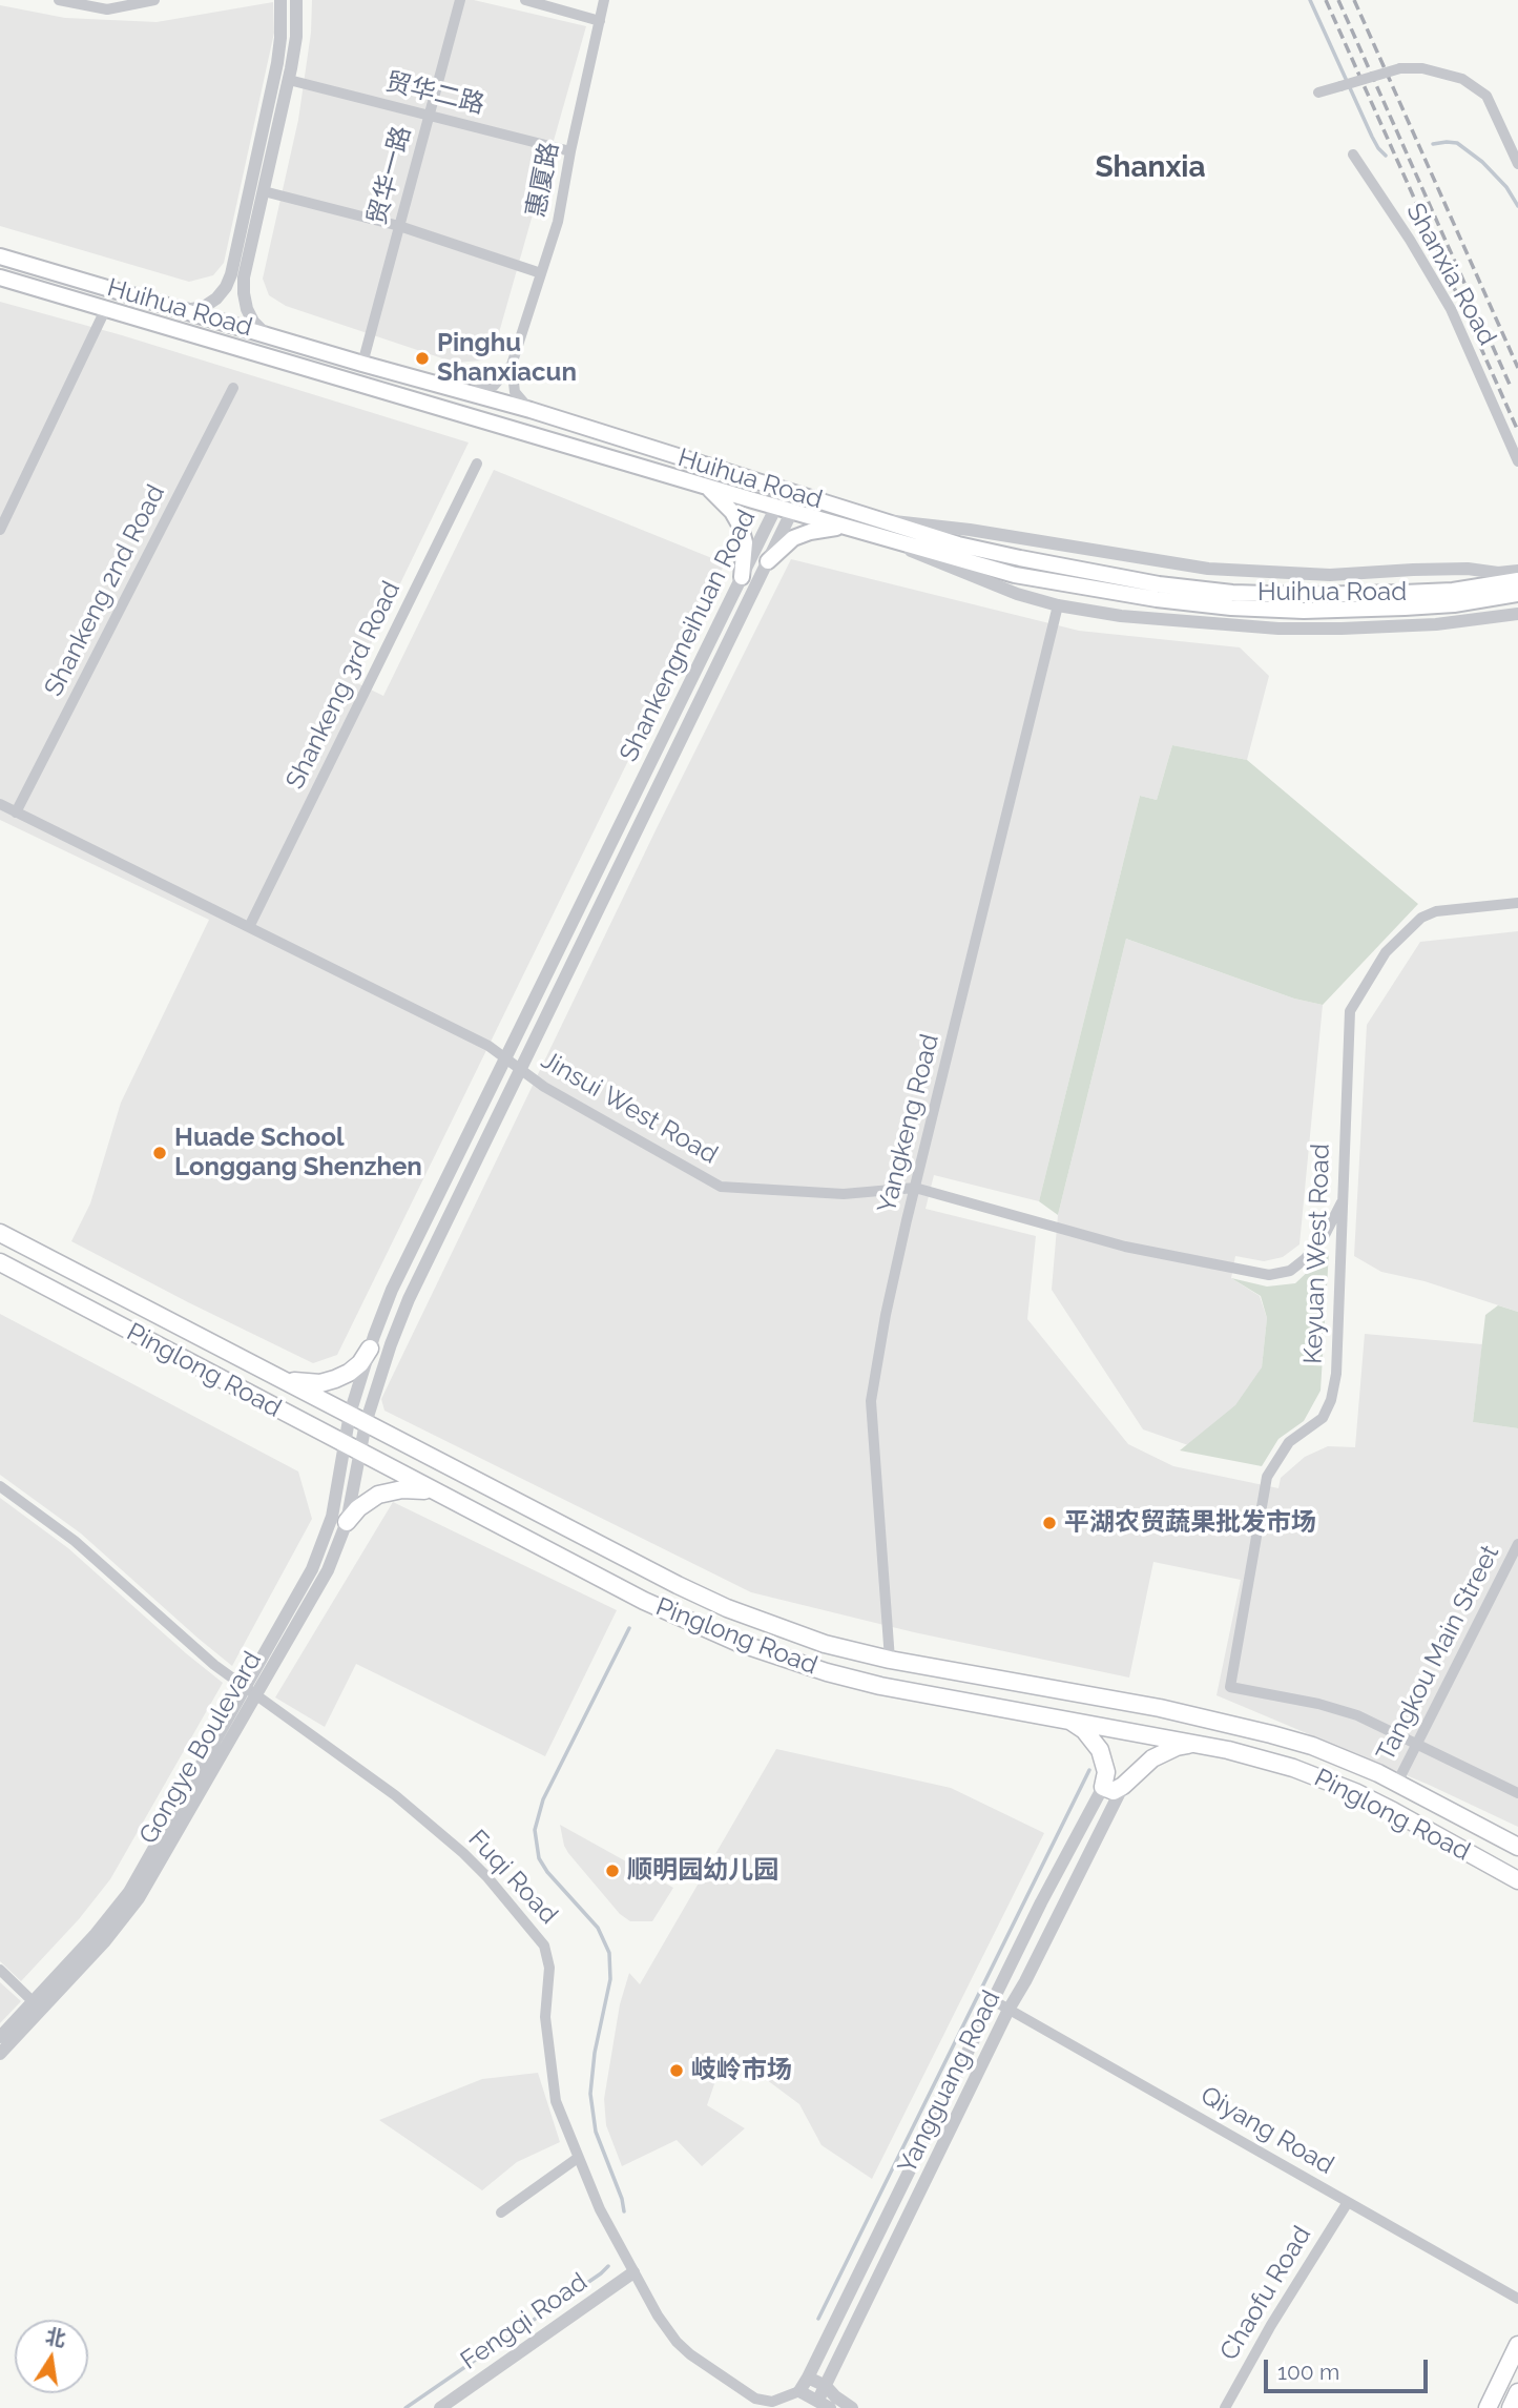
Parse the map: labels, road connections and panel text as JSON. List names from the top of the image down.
{
  "streets": {
    "main road": ["Huihua Road", "Pinglong Road"],
    "street": [
      "贸华二路",
      "贸华一路",
      "惠厦路",
      "Shanxia Road",
      "Shankeng 2nd Road",
      "Shankengneihuan Road",
      "Shankeng 3rd Road",
      "Jinsui West Road",
      "Yangkeng Road",
      "Keyuan West Road",
      "Tangkou Main Street",
      "Gongye Boulevard",
      "Fuqi Road",
      "Yangguang Road",
      "Qiyang Road",
      "Chaofu Road",
      "Fengqi Road"
    ]
  },
  "crossings": [
    ["贸华二路", "贸华一路"],
    ["贸华二路", "惠厦路"],
    ["贸华一路", "Huihua Road"],
    ["Huihua Road", "Shankengneihuan Road"],
    ["Shankeng 2nd Road", "Jinsui West Road"],
    ["Shankengneihuan Road", "Jinsui West Road"],
    ["Shankengneihuan Road", "Pinglong Road"],
    ["Shankengneihuan Road", "Gongye Boulevard"],
    ["Shankeng 3rd Road", "Jinsui West Road"],
    ["Jinsui West Road", "Yangkeng Road"],
    ["Jinsui West Road", "Keyuan West Road"],
    ["Yangkeng Road", "Pinglong Road"],
    ["Keyuan West Road", "Tangkou Main Street"],
    ["Pinglong Road", "Tangkou Main Street"],
    ["Pinglong Road", "Gongye Boulevard"],
    ["Gongye Boulevard", "Fuqi Road"],
    ["Fuqi Road", "Fengqi Road"],
    ["Yangguang Road", "Qiyang Road"],
    ["Qiyang Road", "Chaofu Road"]
  ],
  "districts": ["Shanxia"],
  "places": [
    "Pinghu Shanxiacun",
    "Huade School Longgang Shenzhen",
    "平湖农贸蔬果批发市场",
    "顺明园幼儿园",
    "岐岭市场"
  ],
  "scale_bar": "100 m",
  "north": "top"
}
